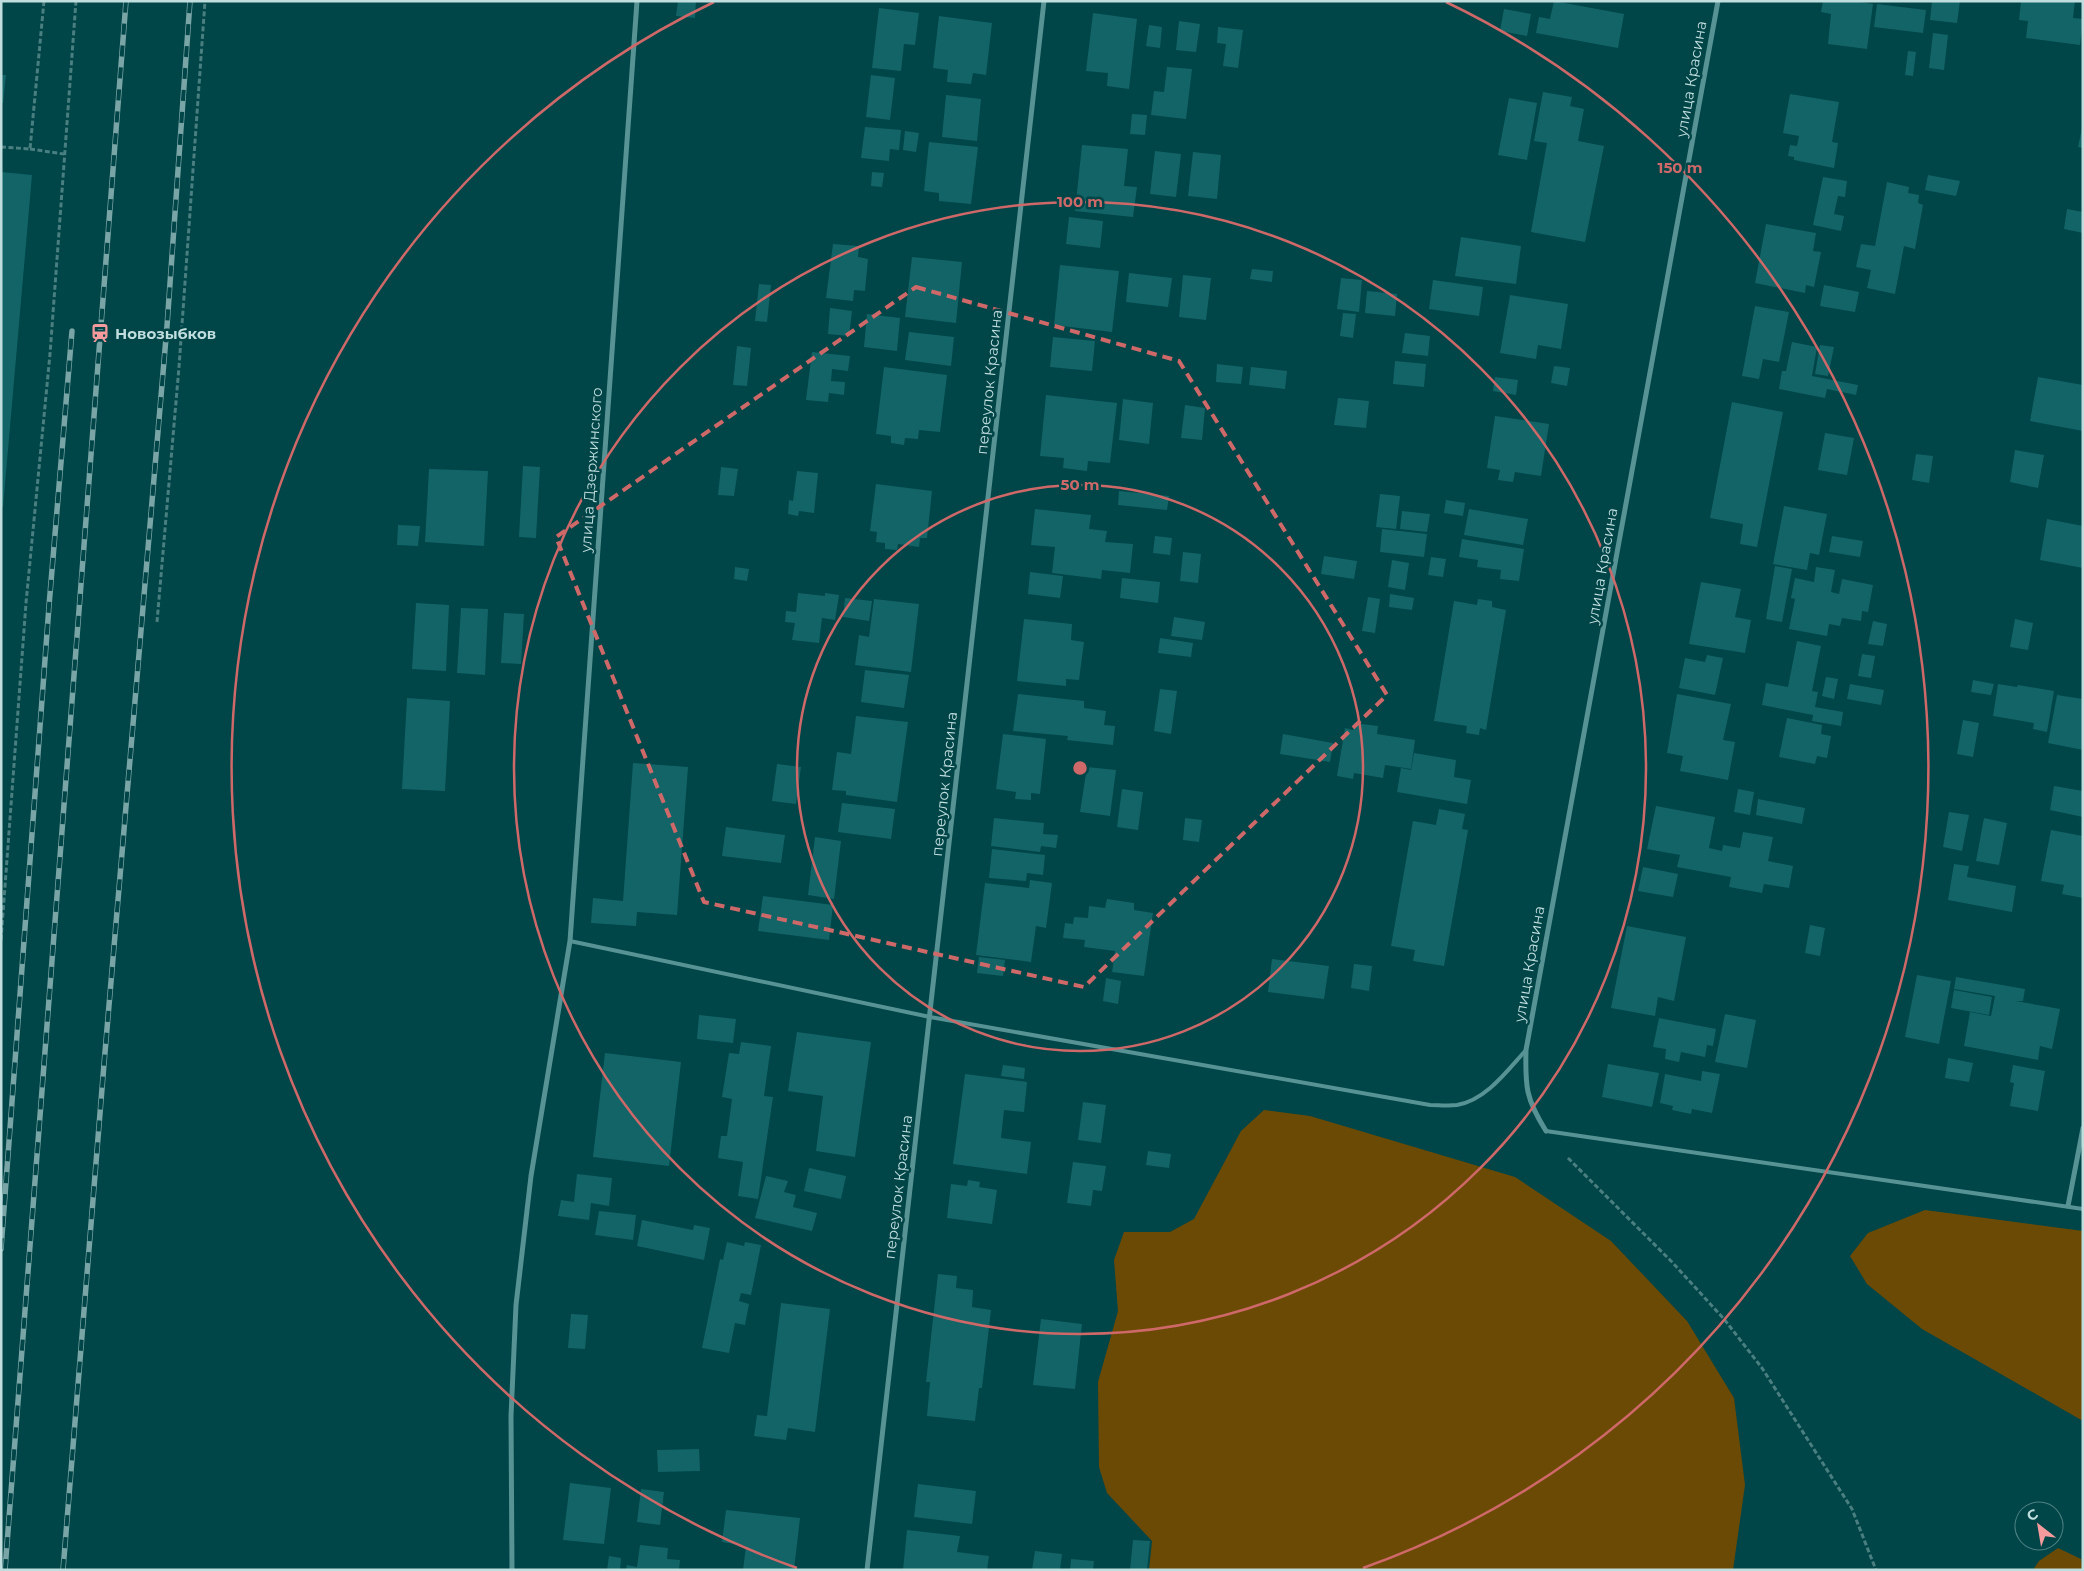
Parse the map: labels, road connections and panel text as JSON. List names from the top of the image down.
{
  "streets": {
    "street": ["улица Красина", "переулок Красина", "улица Дзержинского"]
  },
  "places": {
    "station": ["Новозыбков"]
  },
  "north": "top left",
  "rings": ["150 m", "100 m", "50 m"]
}
